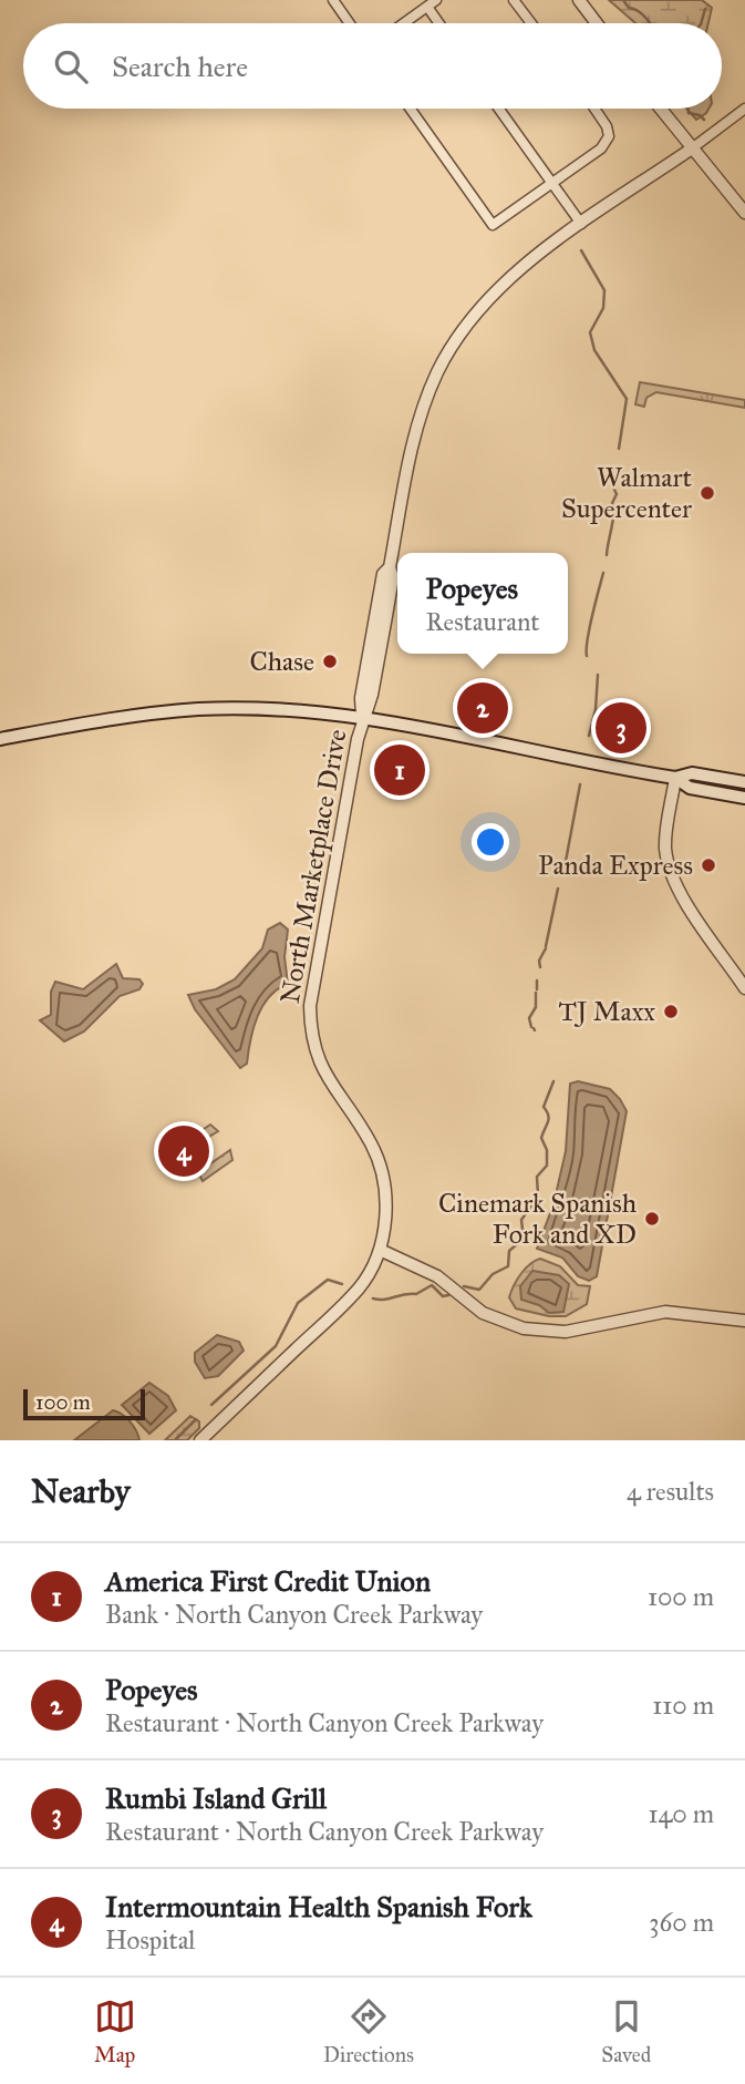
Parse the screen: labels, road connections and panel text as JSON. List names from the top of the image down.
{
  "streets": {
    "street": ["North Marketplace Drive"]
  },
  "places": [
    "Walmart Supercenter",
    "Chase",
    "Panda Express",
    "TJ Maxx",
    "Cinemark Spanish Fork and XD"
  ],
  "scale_bar": "100 m",
  "page": {
    "search": "Search here",
    "popup": ["Popeyes", "Restaurant"],
    "pins": [
      "2",
      "3",
      "1",
      "4"
    ],
    "scale": "100 m",
    "heading": ["Nearby", "4 results"],
    "list": [
      {
        "mark": "1",
        "name": "America First Credit Union",
        "note": "Bank · North Canyon Creek Parkway",
        "value": "100 m"
      },
      {
        "mark": "2",
        "name": "Popeyes",
        "note": "Restaurant · North Canyon Creek Parkway",
        "value": "110 m"
      },
      {
        "mark": "3",
        "name": "Rumbi Island Grill",
        "note": "Restaurant · North Canyon Creek Parkway",
        "value": "140 m"
      },
      {
        "mark": "4",
        "name": "Intermountain Health Spanish Fork",
        "note": "Hospital",
        "value": "360 m"
      }
    ],
    "nav": ["Map", "Directions", "Saved"]
  }
}
